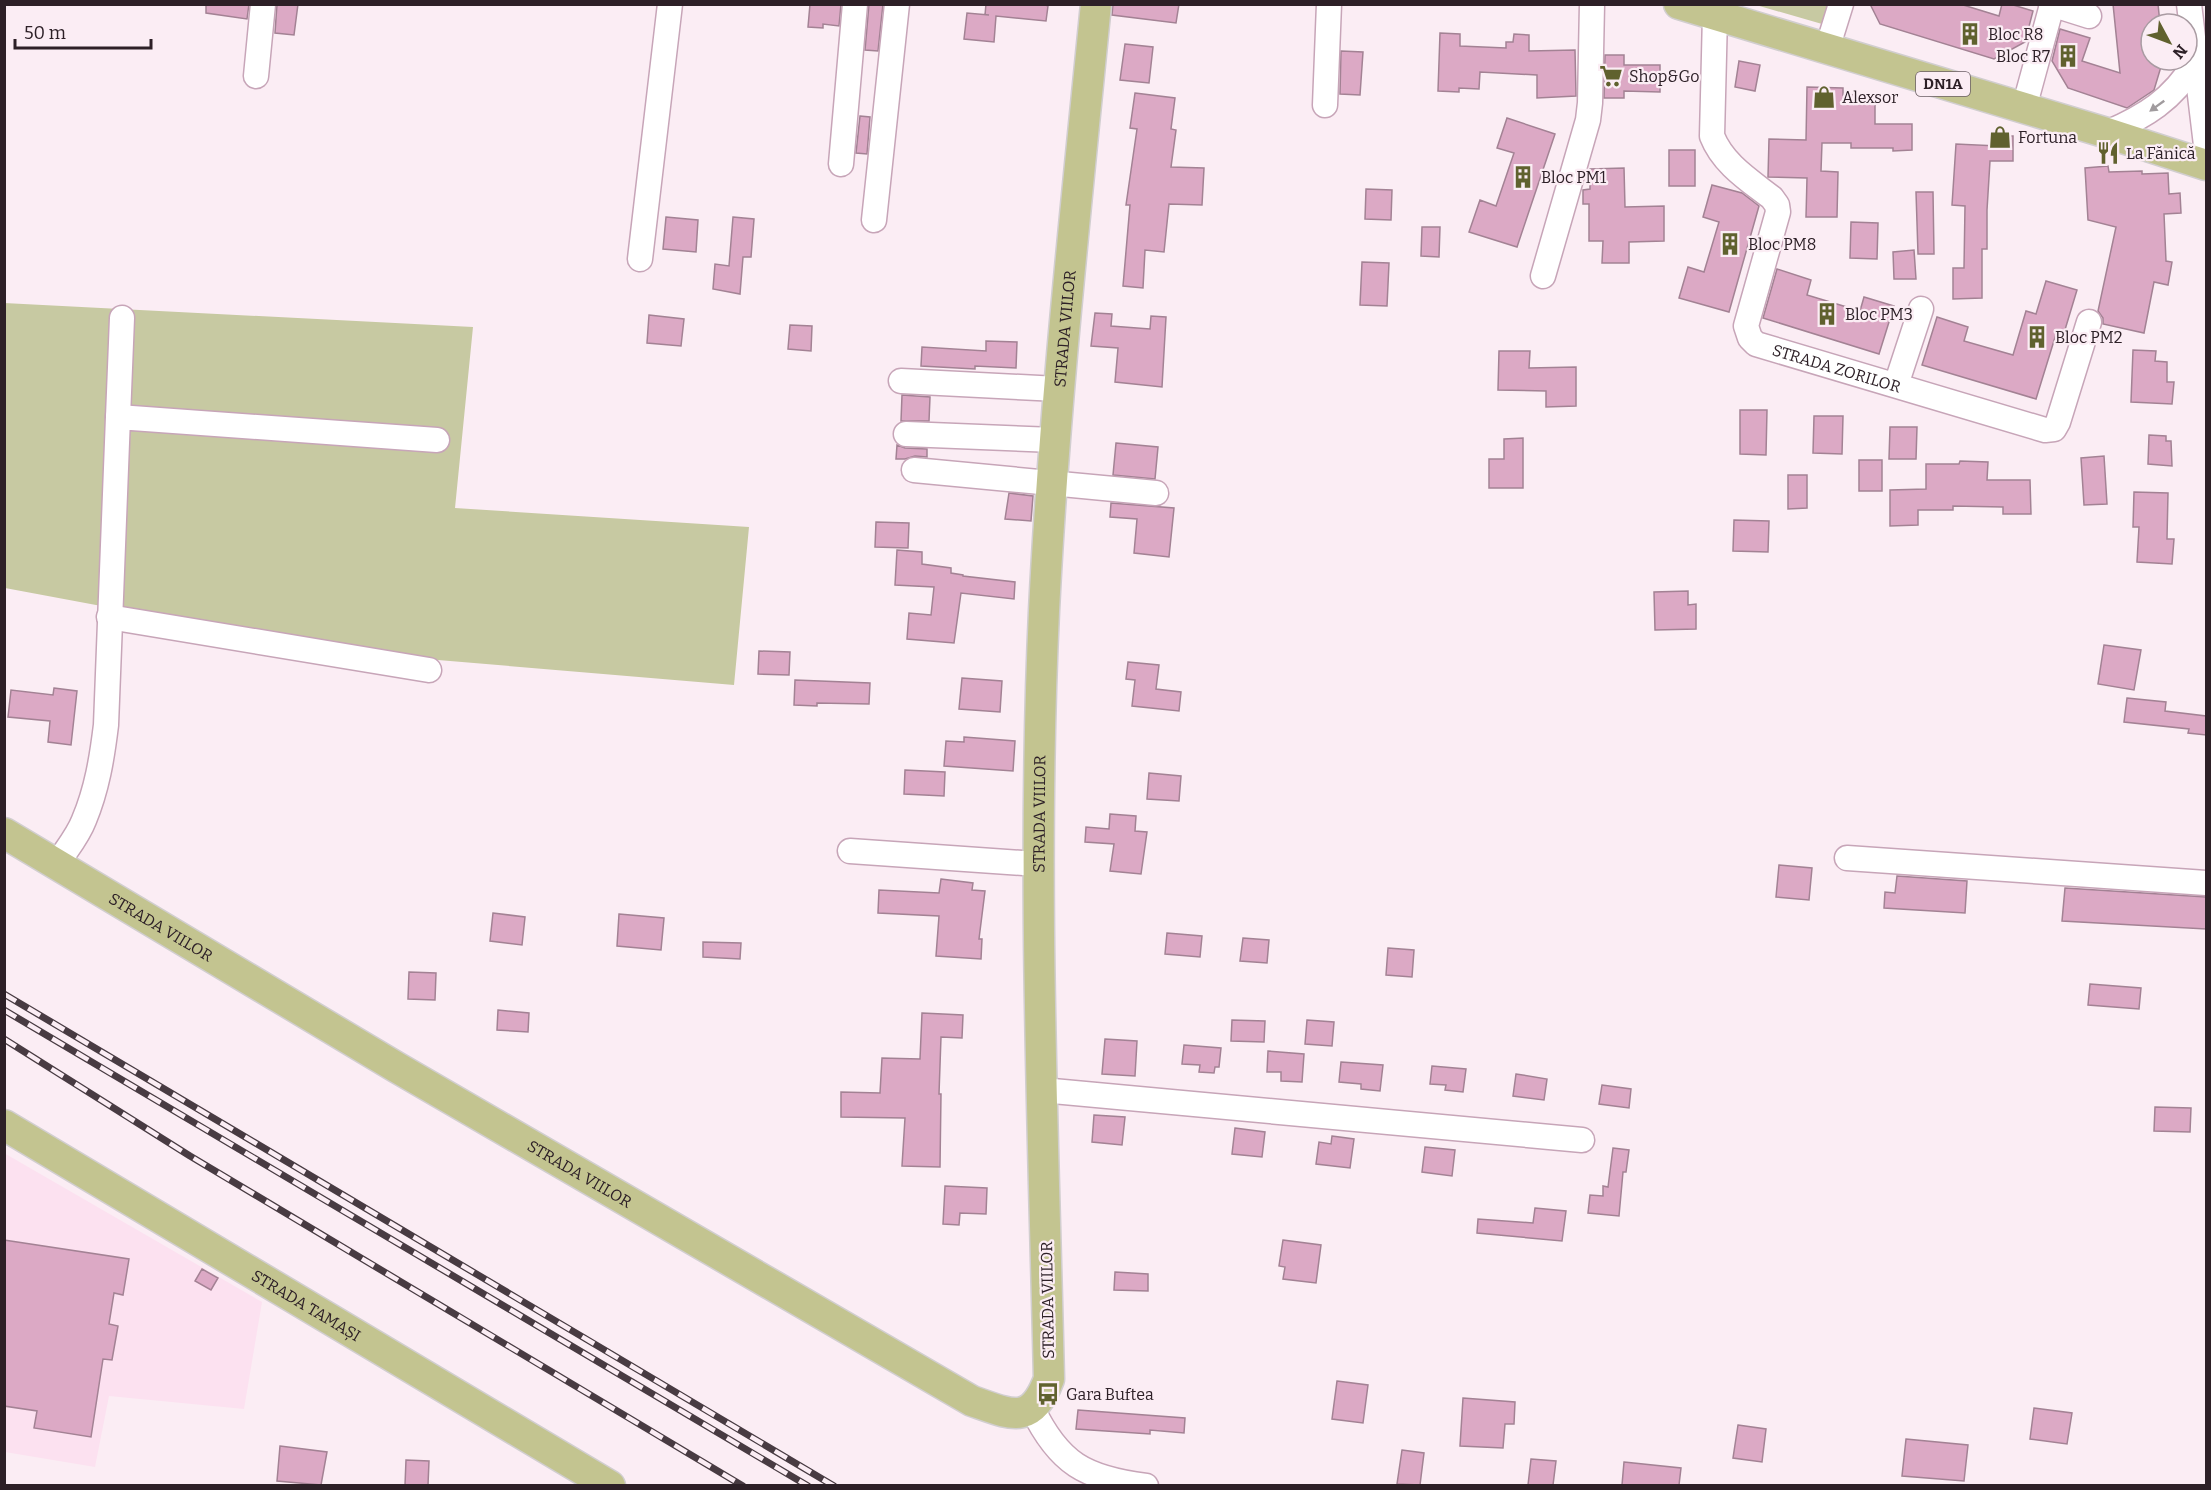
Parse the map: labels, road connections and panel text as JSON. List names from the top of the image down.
{
  "streets": {
    "main road": ["DN1A", "STRADA VIILOR", "STRADA TAMAȘI"],
    "street": ["STRADA ZORILOR"]
  },
  "crossings": [
    ["DN1A", "STRADA ZORILOR"]
  ],
  "places": {
    "building": [
      "Bloc R8",
      "Bloc R7",
      "Bloc PM1",
      "Bloc PM8",
      "Bloc PM3",
      "Bloc PM2"
    ],
    "supermarket": ["Shop&Go"],
    "shop": ["Alexsor", "Fortuna"],
    "restaurant": ["La Fănică"],
    "bus stop": ["Gara Buftea"]
  },
  "scale_bar": "50 m",
  "north": "bottom right"
}
